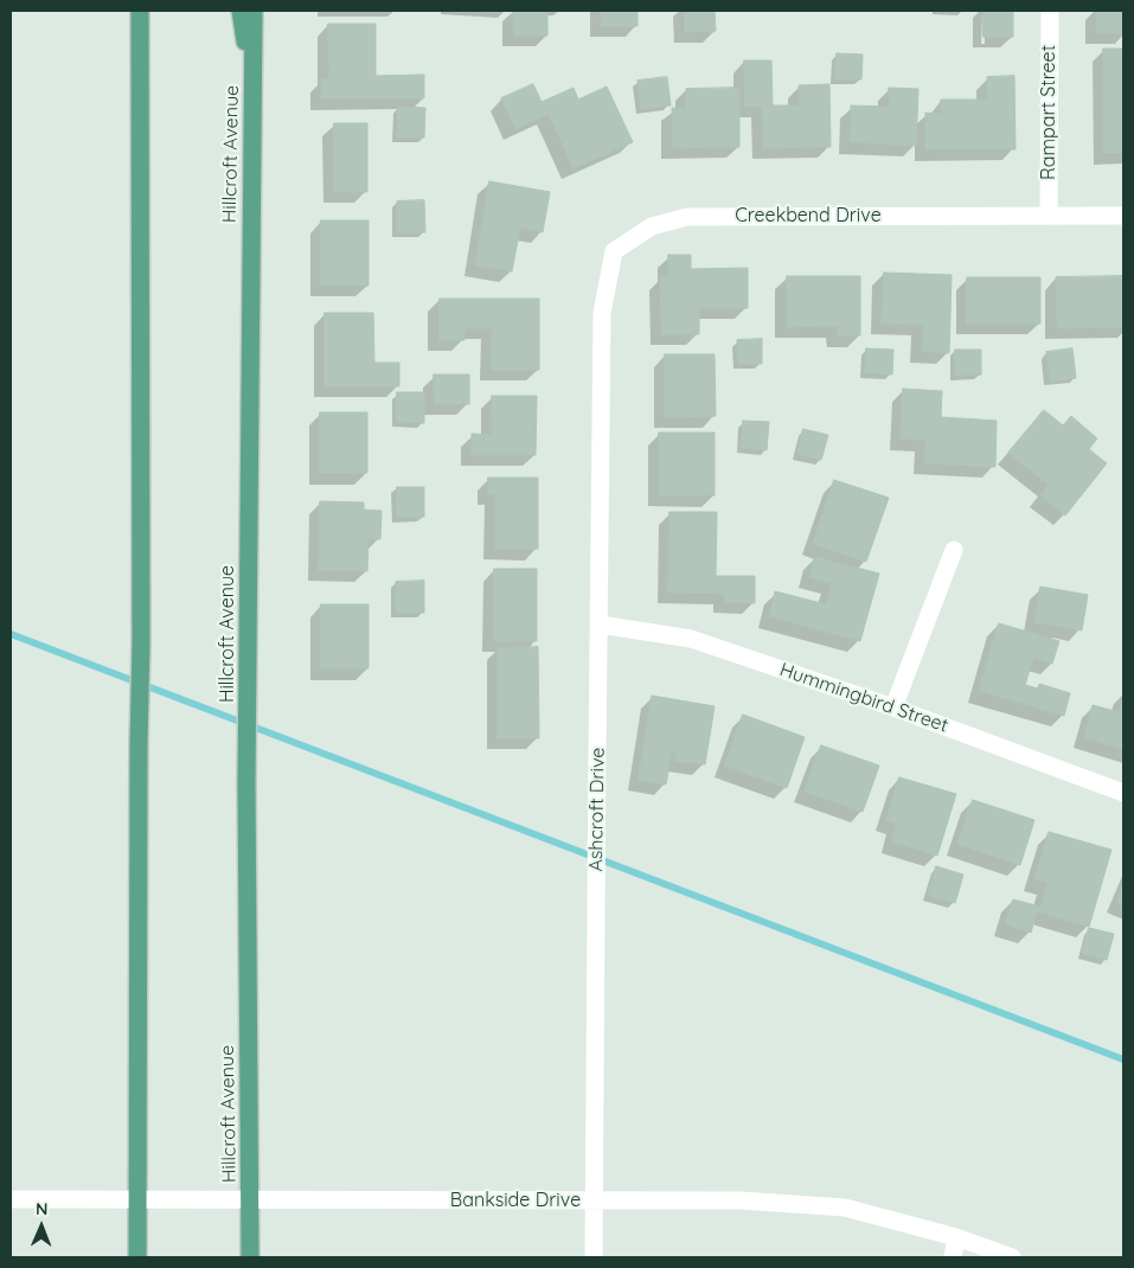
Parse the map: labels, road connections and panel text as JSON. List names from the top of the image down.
{
  "streets": {
    "main road": ["Hillcroft Avenue"],
    "street": [
      "Rampart Street",
      "Creekbend Drive",
      "Hummingbird Street",
      "Ashcroft Drive",
      "Bankside Drive"
    ]
  },
  "crossings": [
    ["Rampart Street", "Creekbend Drive"],
    ["Hillcroft Avenue", "Bankside Drive"],
    ["Creekbend Drive", "Ashcroft Drive"],
    ["Hummingbird Street", "Ashcroft Drive"],
    ["Ashcroft Drive", "Bankside Drive"]
  ],
  "north": "top"
}
